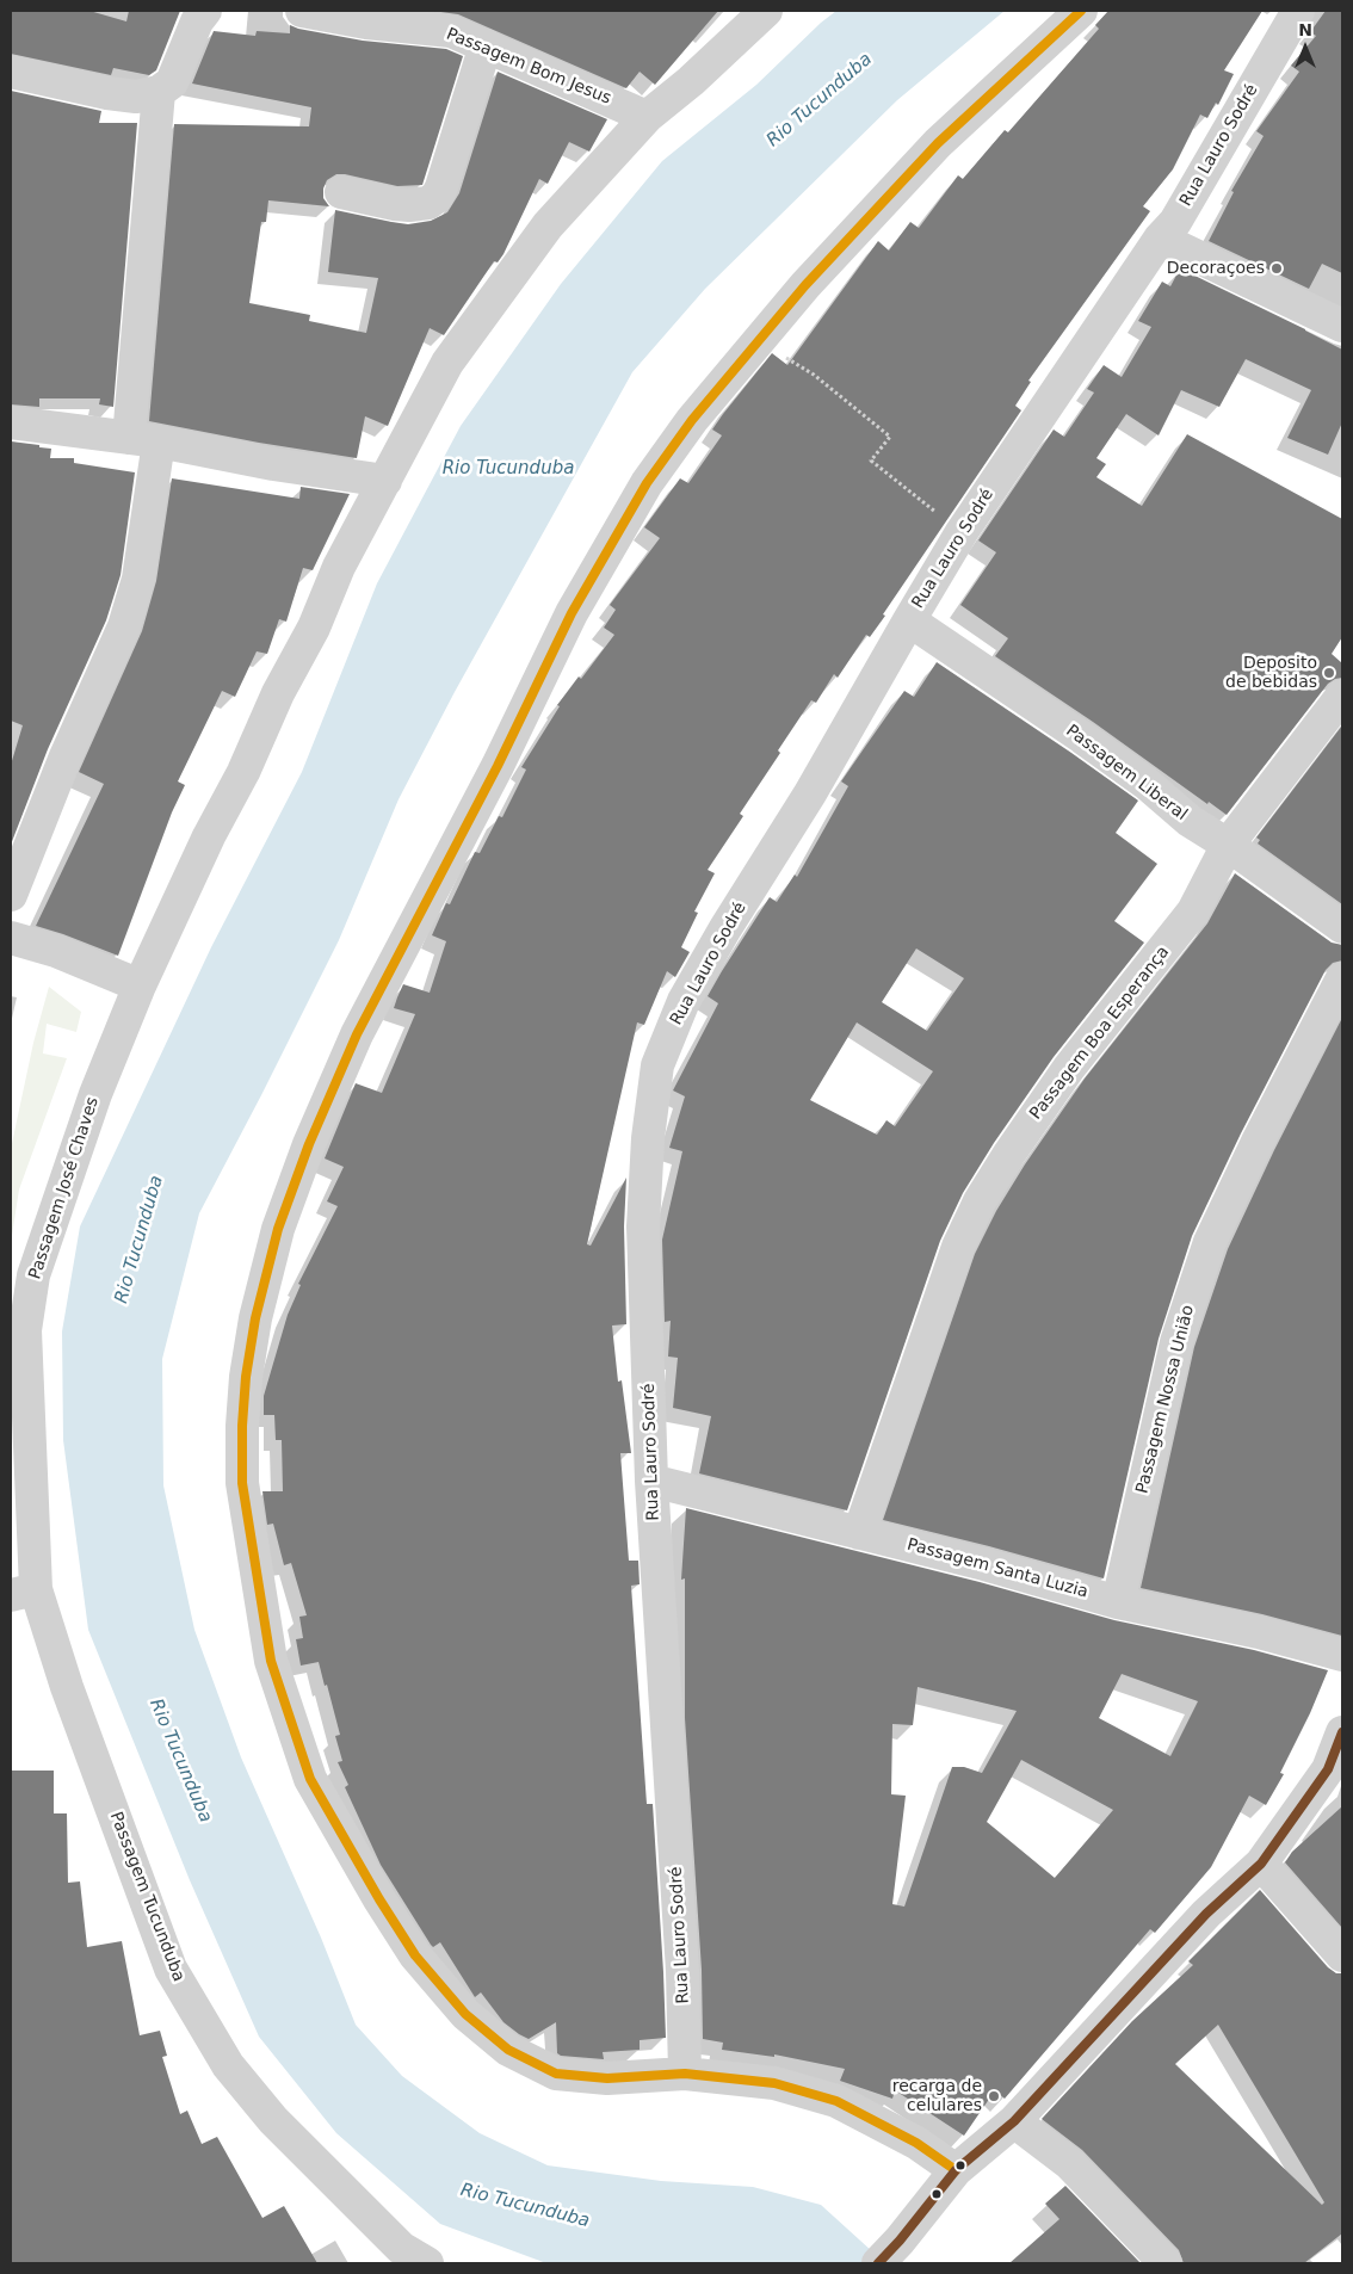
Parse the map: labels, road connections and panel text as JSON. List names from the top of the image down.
{
  "streets": {
    "street": [
      "Passagem Bom Jesus",
      "Rua Lauro Sodré",
      "Passagem Liberal",
      "Passagem Boa Esperança",
      "Passagem José Chaves",
      "Passagem Nossa União",
      "Passagem Santa Luzia",
      "Passagem Tucunduba"
    ]
  },
  "crossings": [
    ["Passagem Bom Jesus", "Passagem José Chaves"],
    ["Rua Lauro Sodré", "Passagem Liberal"],
    ["Rua Lauro Sodré", "Passagem Santa Luzia"],
    ["Passagem Liberal", "Passagem Boa Esperança"],
    ["Passagem Boa Esperança", "Passagem Santa Luzia"],
    ["Passagem José Chaves", "Passagem Tucunduba"],
    ["Passagem Nossa União", "Passagem Santa Luzia"]
  ],
  "water": ["Rio Tucunduba"],
  "places": ["Decoraçoes", "Deposito de bebidas", "recarga de celulares"],
  "north": "top"
}
